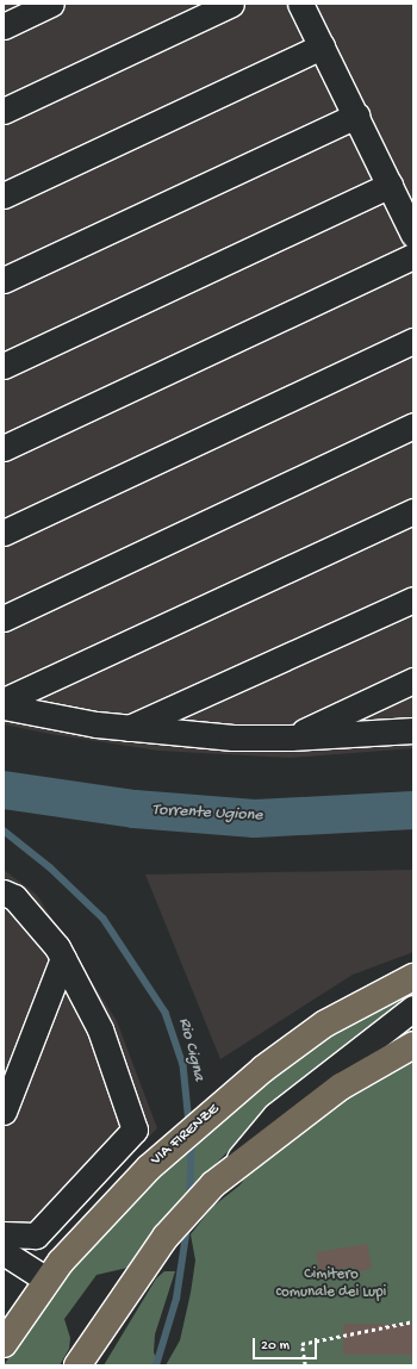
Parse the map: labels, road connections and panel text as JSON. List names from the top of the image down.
{
  "streets": {
    "main road": ["VIA FIRENZE"]
  },
  "water": ["Torrente Ugione", "Rio Cigna"],
  "parks": ["Cimitero comunale dei Lupi"],
  "scale_bar": "20 m"
}
